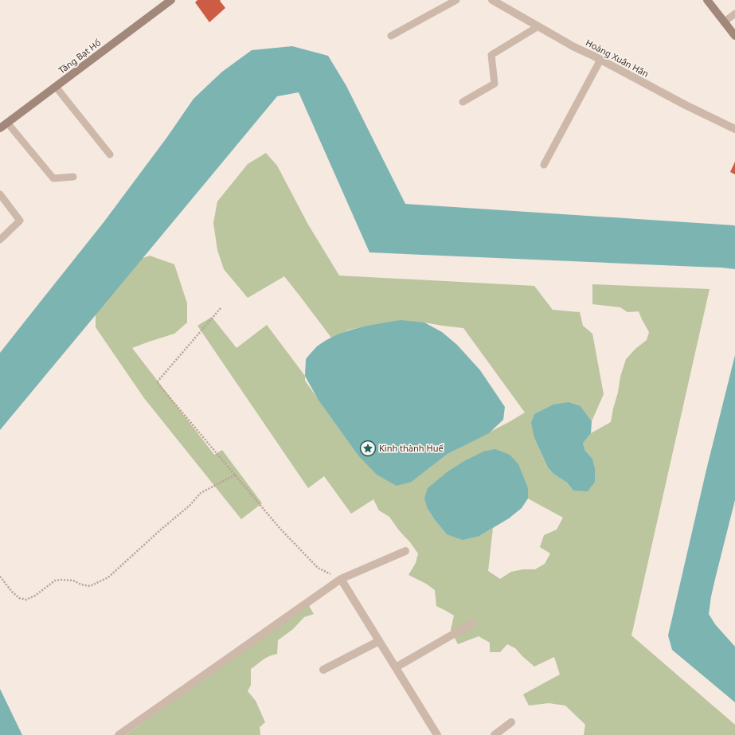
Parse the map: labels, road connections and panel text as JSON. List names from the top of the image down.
{
  "streets": {
    "main road": ["Tăng Bạt Hổ"],
    "street": ["Hoàng Xuân Hãn"]
  },
  "places": {
    "place": ["Kinh thành Huế"]
  }
}
